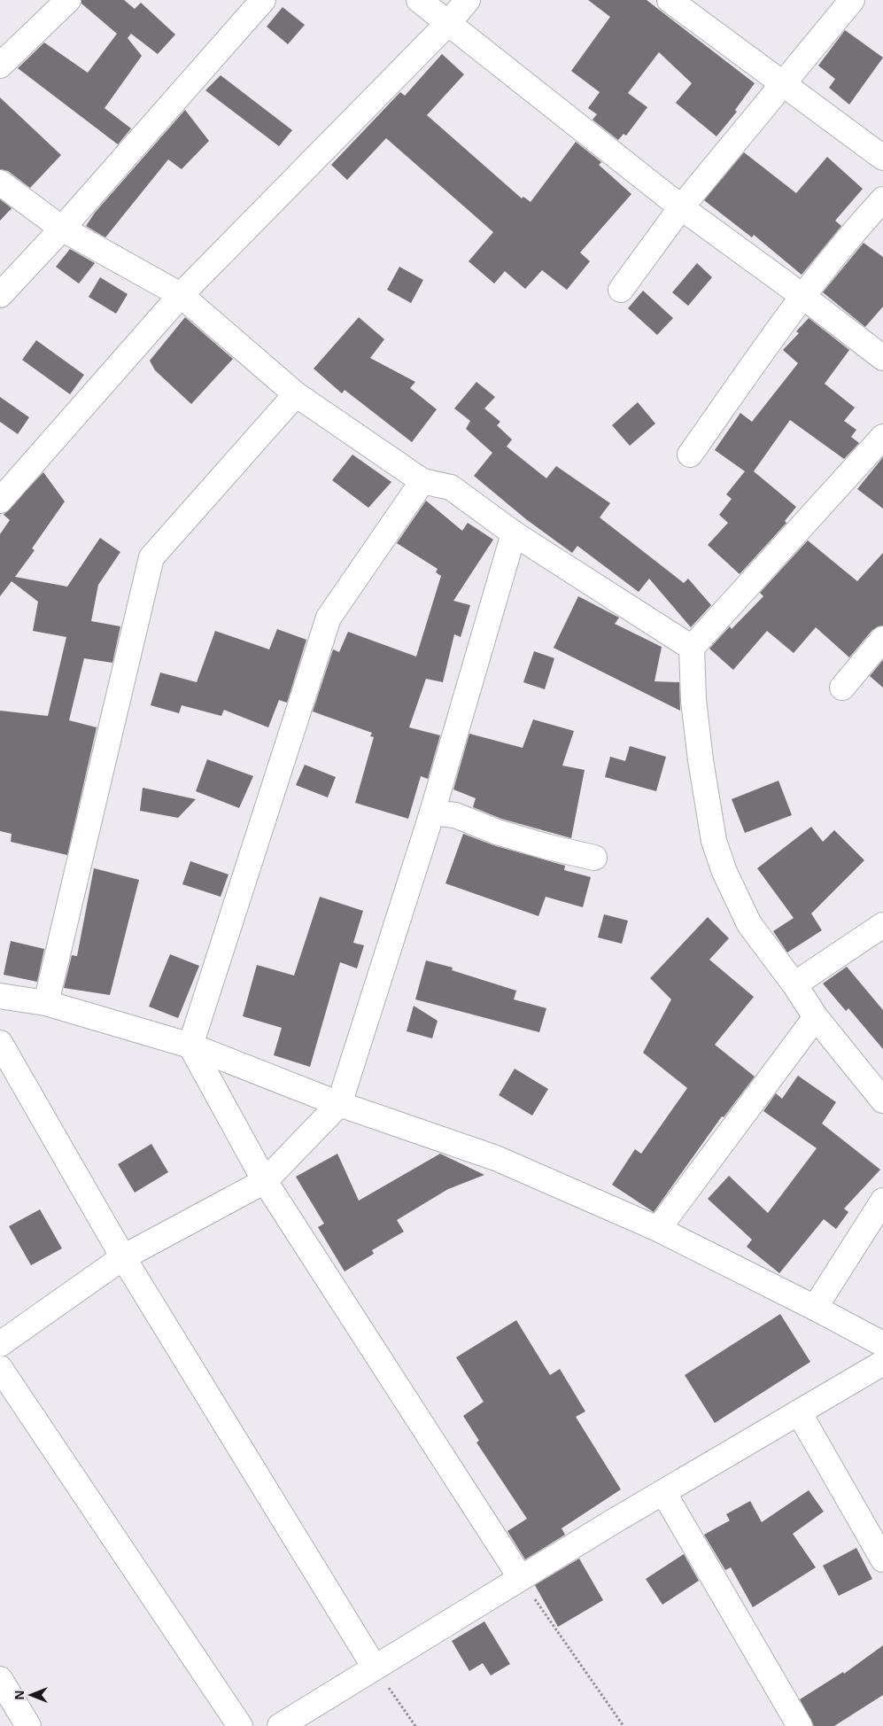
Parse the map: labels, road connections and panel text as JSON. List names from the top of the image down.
{
  "north": "left"
}
